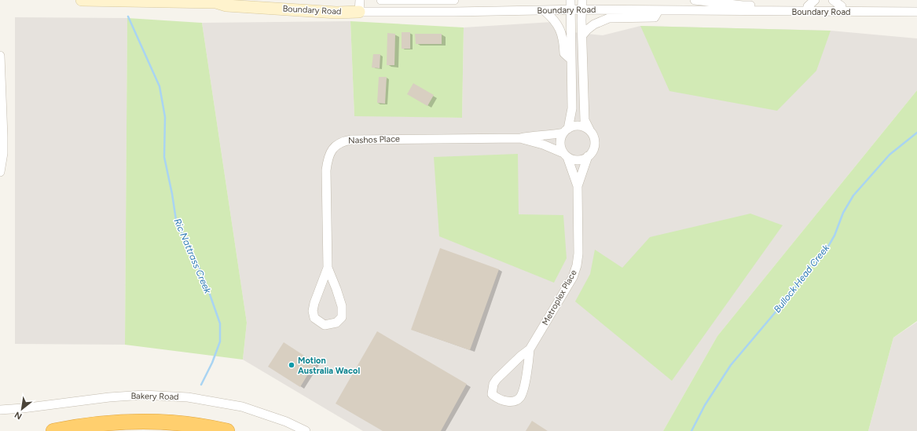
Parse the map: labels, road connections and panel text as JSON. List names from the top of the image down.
{
  "streets": {
    "street": [
      "Boundary Road",
      "Nashos Place",
      "Metroplex Place",
      "Bakery Road"
    ]
  },
  "crossings": [
    ["Nashos Place", "Metroplex Place"]
  ],
  "water": ["Ric Nattrass Creek", "Bullock Head Creek"],
  "places": ["Motion Australia Wacol"],
  "north": "bottom left"
}
